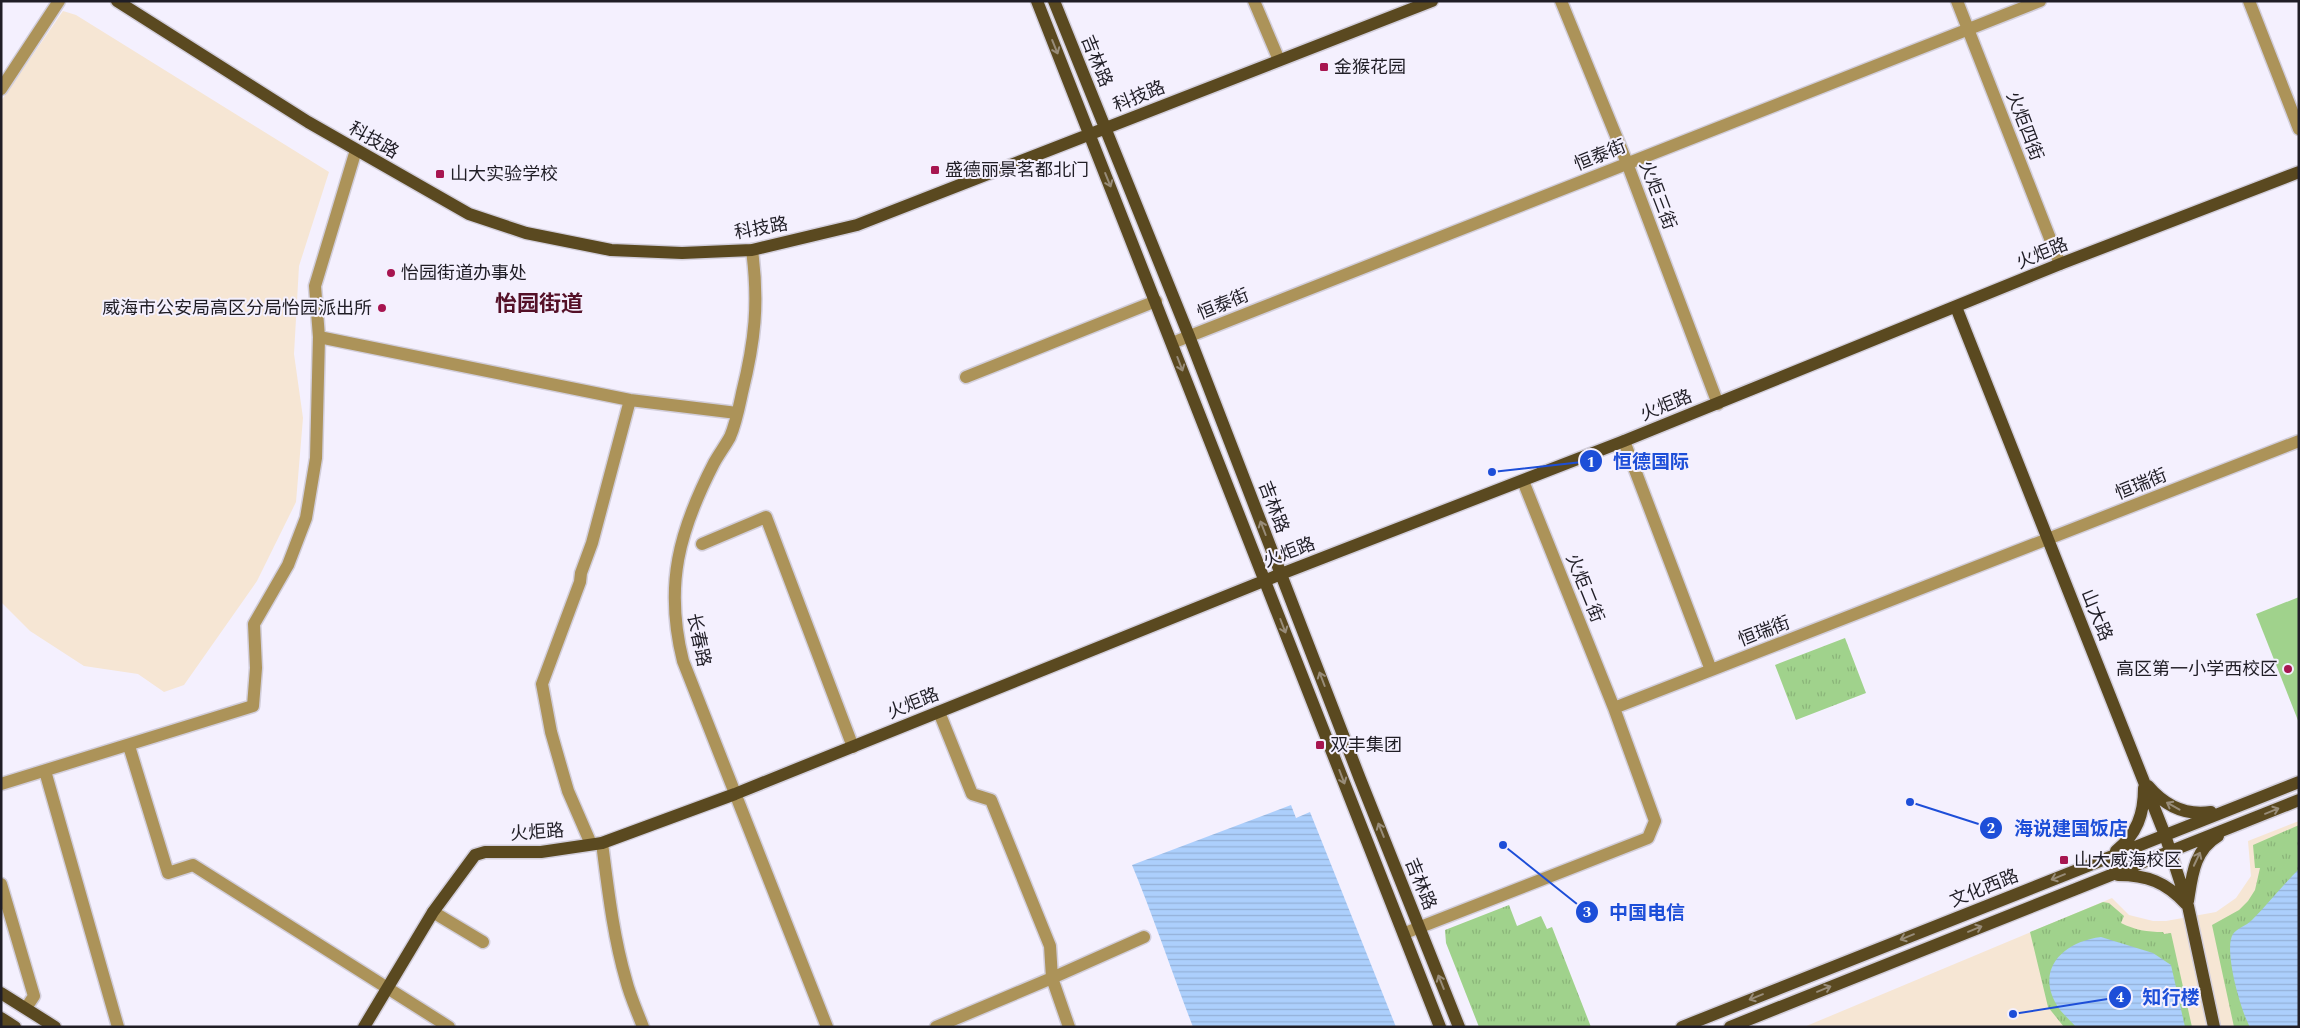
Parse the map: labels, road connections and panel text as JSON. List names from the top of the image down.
{
  "streets": {
    "main road": [
      "吉林路",
      "科技路",
      "火炬路",
      "山大路",
      "文化西路"
    ],
    "street": [
      "火炬四街",
      "恒泰街",
      "火炬三街",
      "恒瑞街",
      "火炬二街",
      "长春路"
    ]
  },
  "crossings": [
    ["吉林路", "科技路"],
    ["吉林路", "恒泰街"],
    ["吉林路", "火炬路"],
    ["科技路", "长春路"],
    ["火炬四街", "恒泰街"],
    ["火炬四街", "火炬路"],
    ["恒泰街", "火炬三街"],
    ["火炬三街", "火炬路"],
    ["火炬路", "火炬二街"],
    ["火炬路", "山大路"],
    ["火炬路", "长春路"],
    ["恒瑞街", "火炬二街"],
    ["恒瑞街", "山大路"],
    ["山大路", "文化西路"]
  ],
  "districts": ["怡园街道"],
  "places": {
    "transit": [
      "金猴花园",
      "盛德丽景茗都北门",
      "山大实验学校",
      "双丰集团",
      "山大威海校区"
    ],
    "other": [
      "怡园街道办事处",
      "威海市公安局高区分局怡园派出所",
      "恒德国际",
      "高区第一小学西校区",
      "海说建国饭店",
      "中国电信",
      "知行楼"
    ]
  }
}
